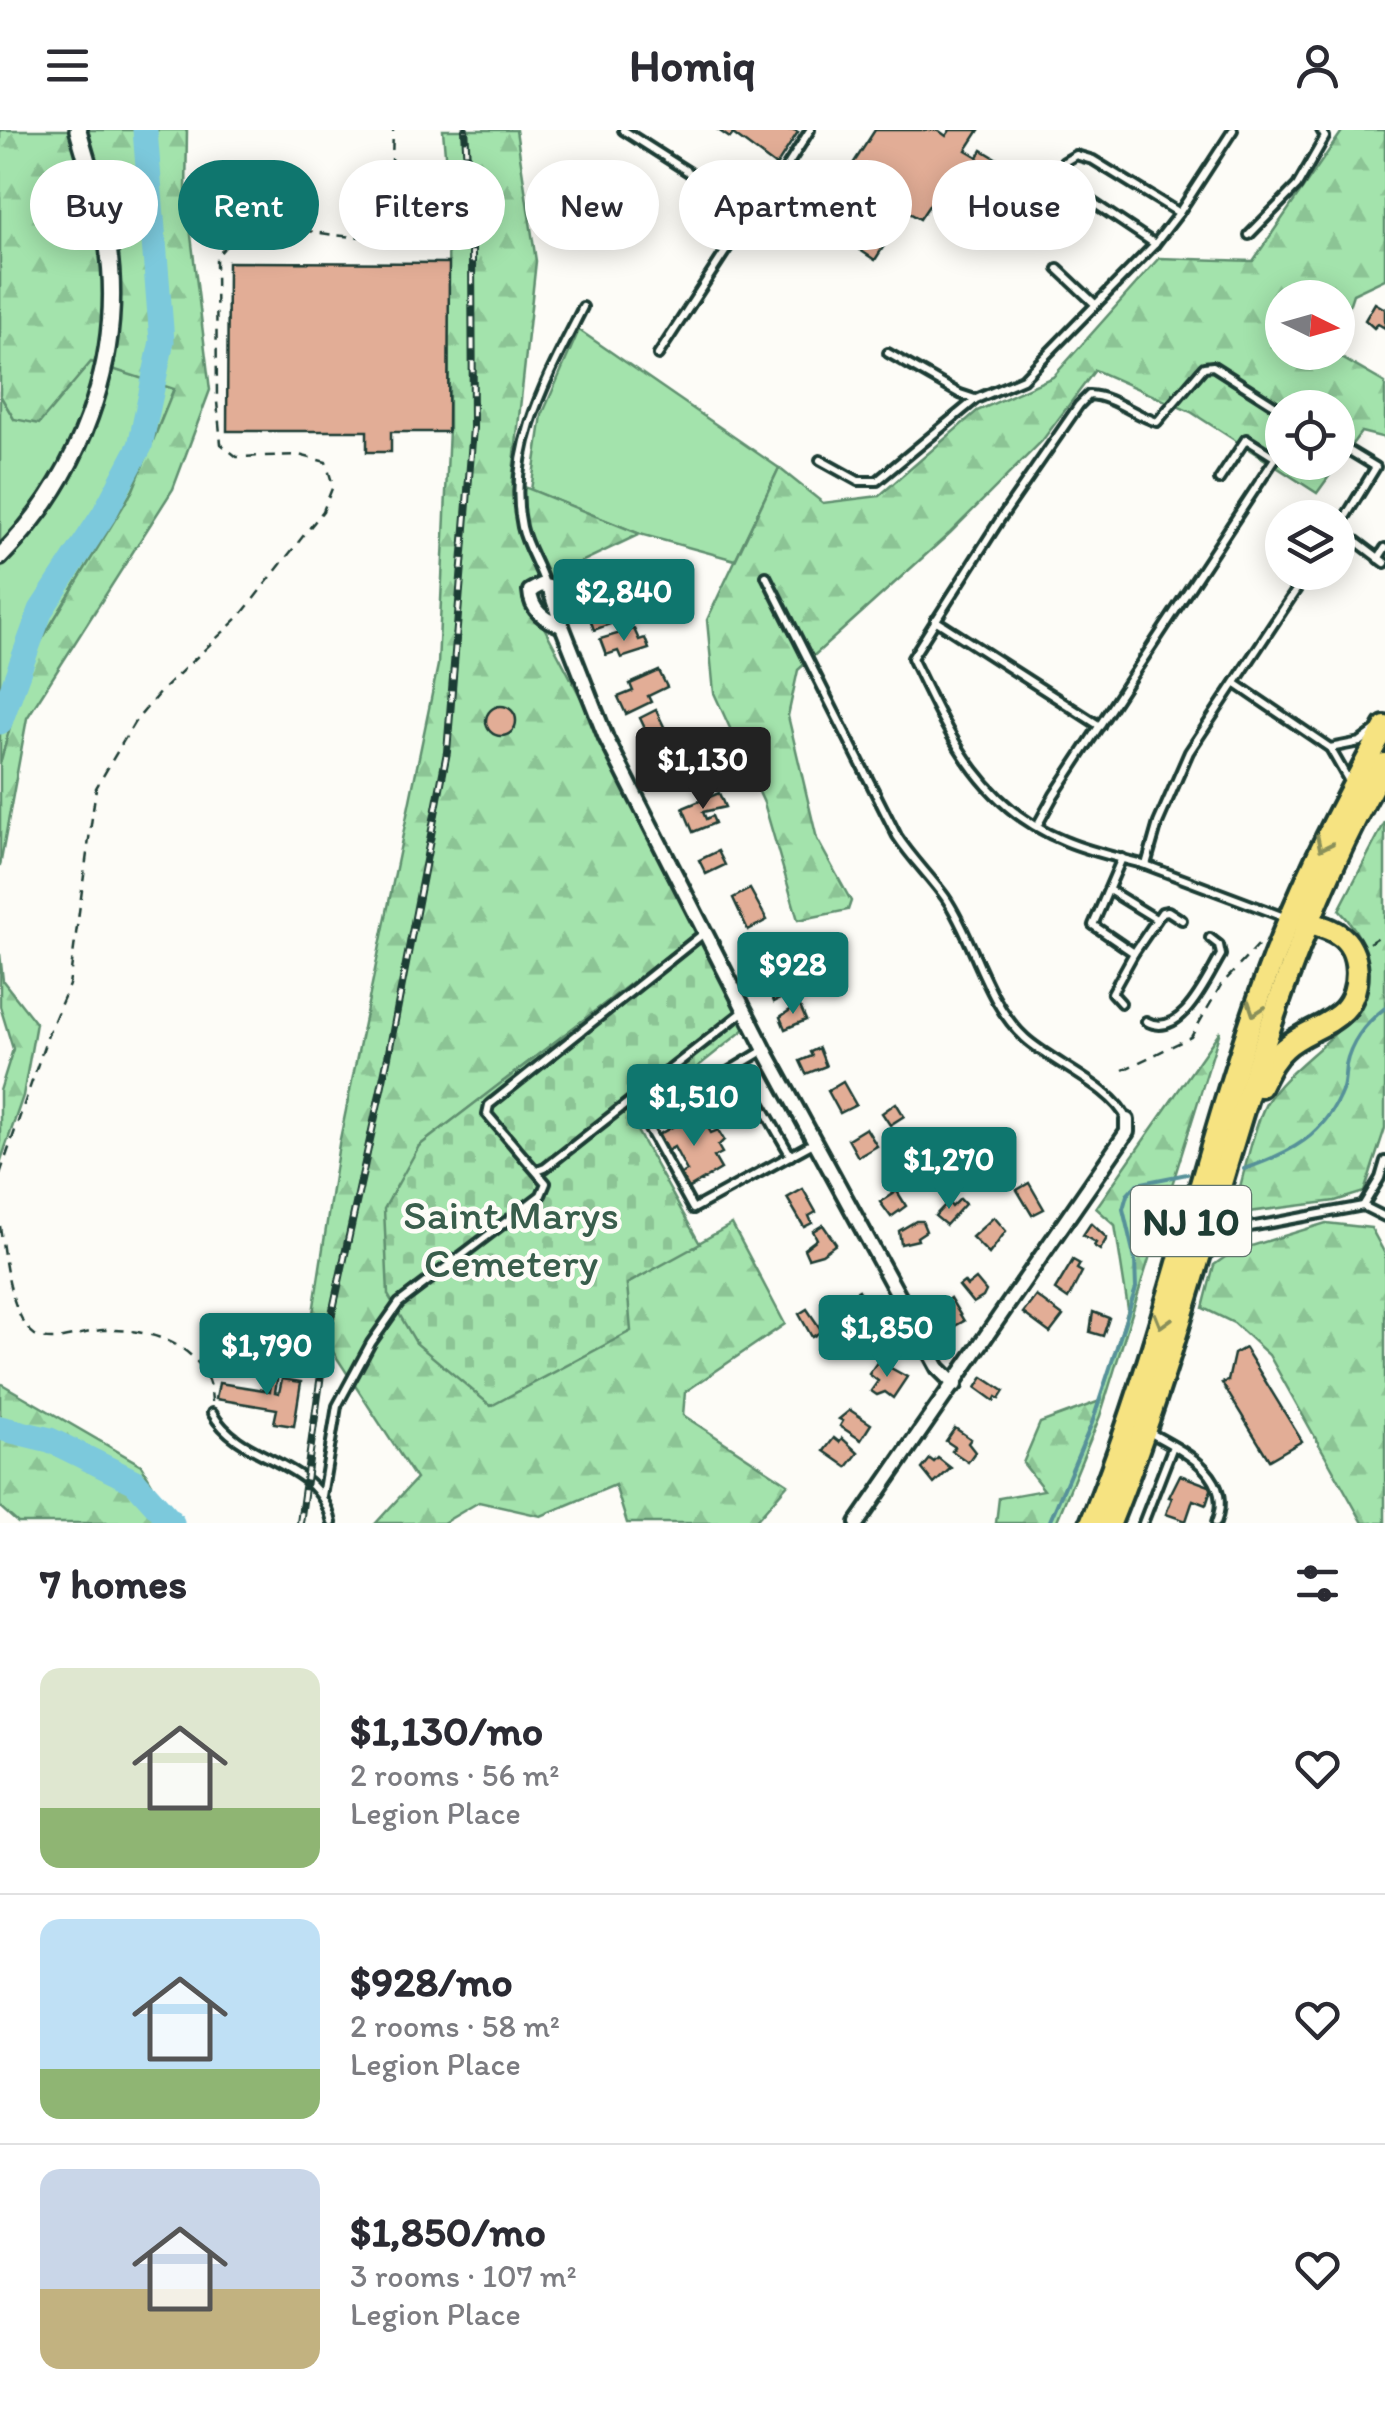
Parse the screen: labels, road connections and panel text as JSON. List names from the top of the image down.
{
  "streets": {
    "main road": ["NJ 10"]
  },
  "parks": ["Saint Marys Cemetery"],
  "north": "right",
  "page": {
    "header": "Homiq",
    "chip": [
      "Buy",
      "Rent",
      "Filters",
      "New",
      "Apartment",
      "House"
    ],
    "price": [
      "$2,840",
      "$1,130",
      "$928",
      "$1,510",
      "$1,270",
      "$1,850",
      "$1,790"
    ],
    "heading": "7 homes",
    "list": [
      {
        "name": "$1,130/mo",
        "note": "2 rooms · 56 m² · Legion Place"
      },
      {
        "name": "$928/mo",
        "note": "2 rooms · 58 m² · Legion Place"
      },
      {
        "name": "$1,850/mo",
        "note": "3 rooms · 107 m² · Legion Place"
      }
    ]
  }
}
